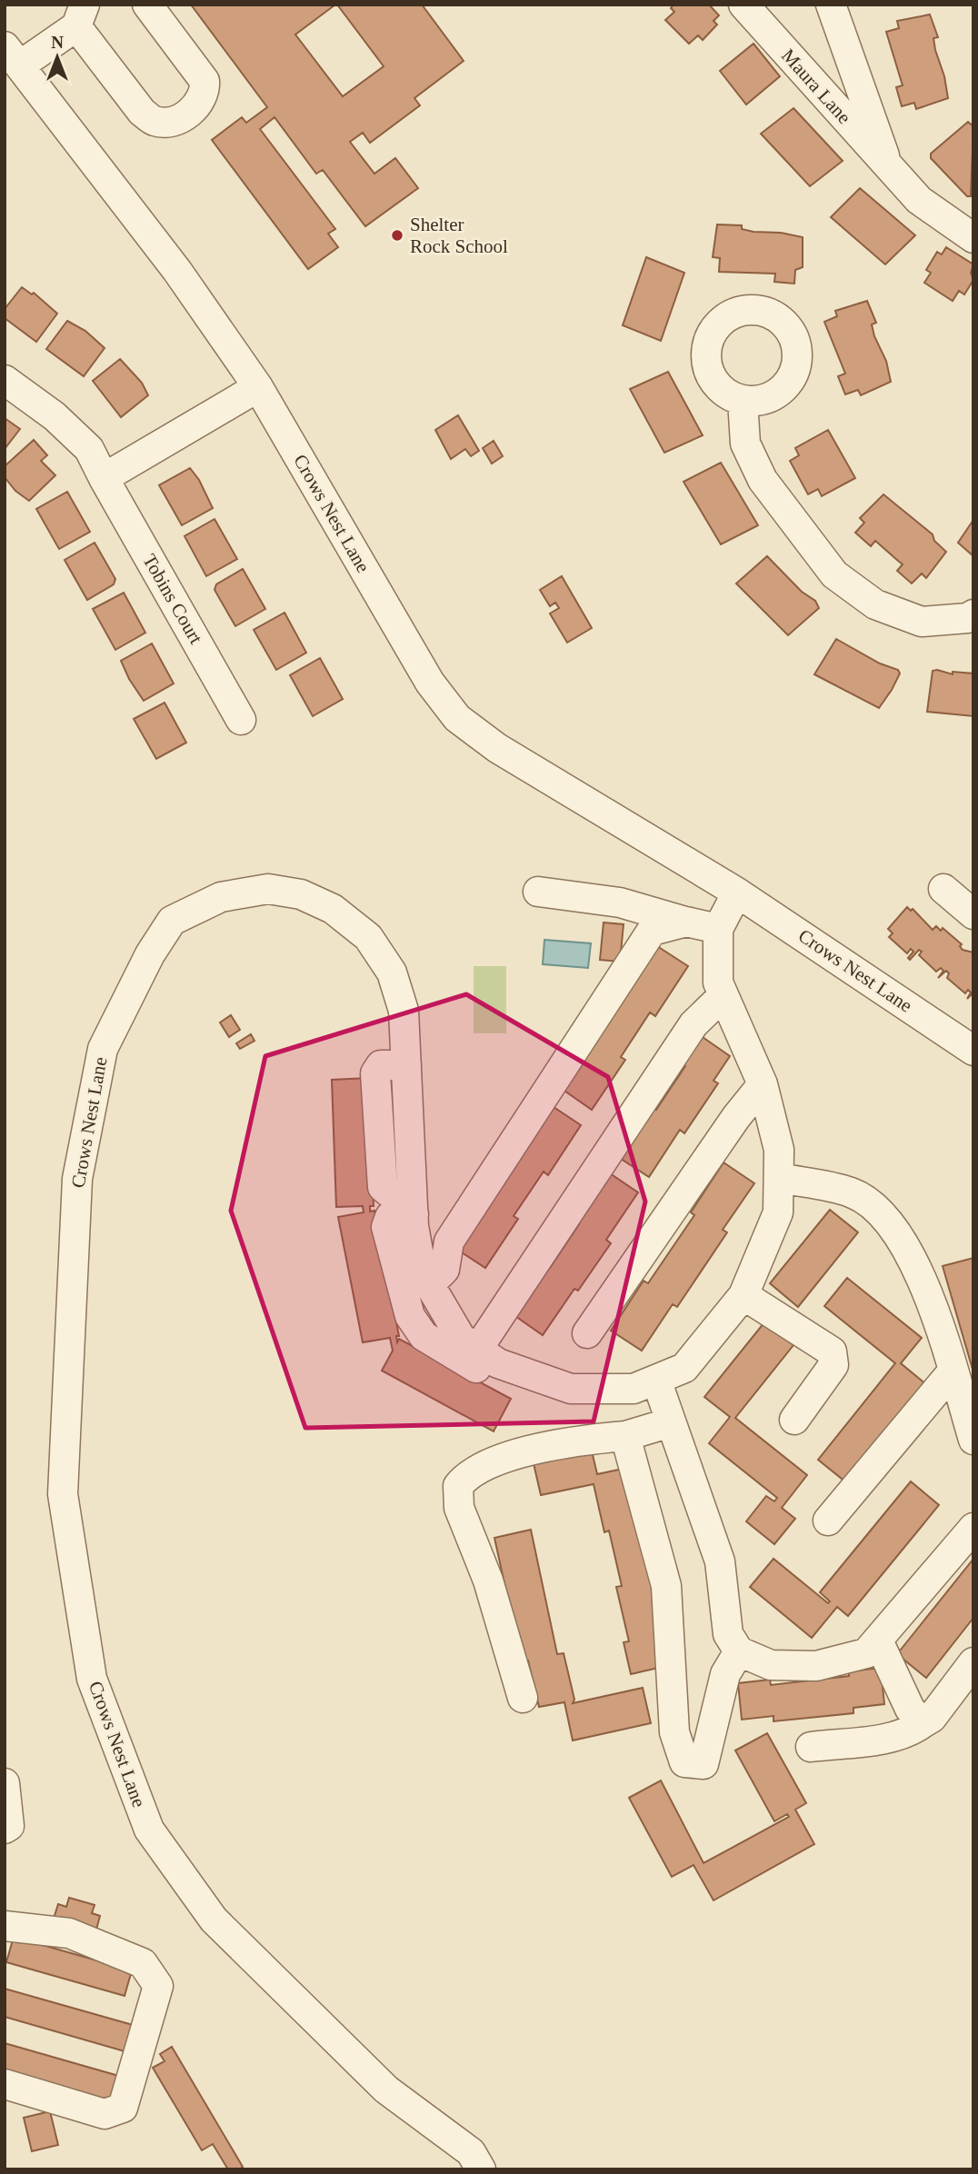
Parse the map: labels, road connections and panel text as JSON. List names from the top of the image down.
{
  "streets": {
    "street": ["Maura Lane", "Crows Nest Lane", "Tobins Court"]
  },
  "places": ["Shelter Rock School"],
  "north": "top"
}
